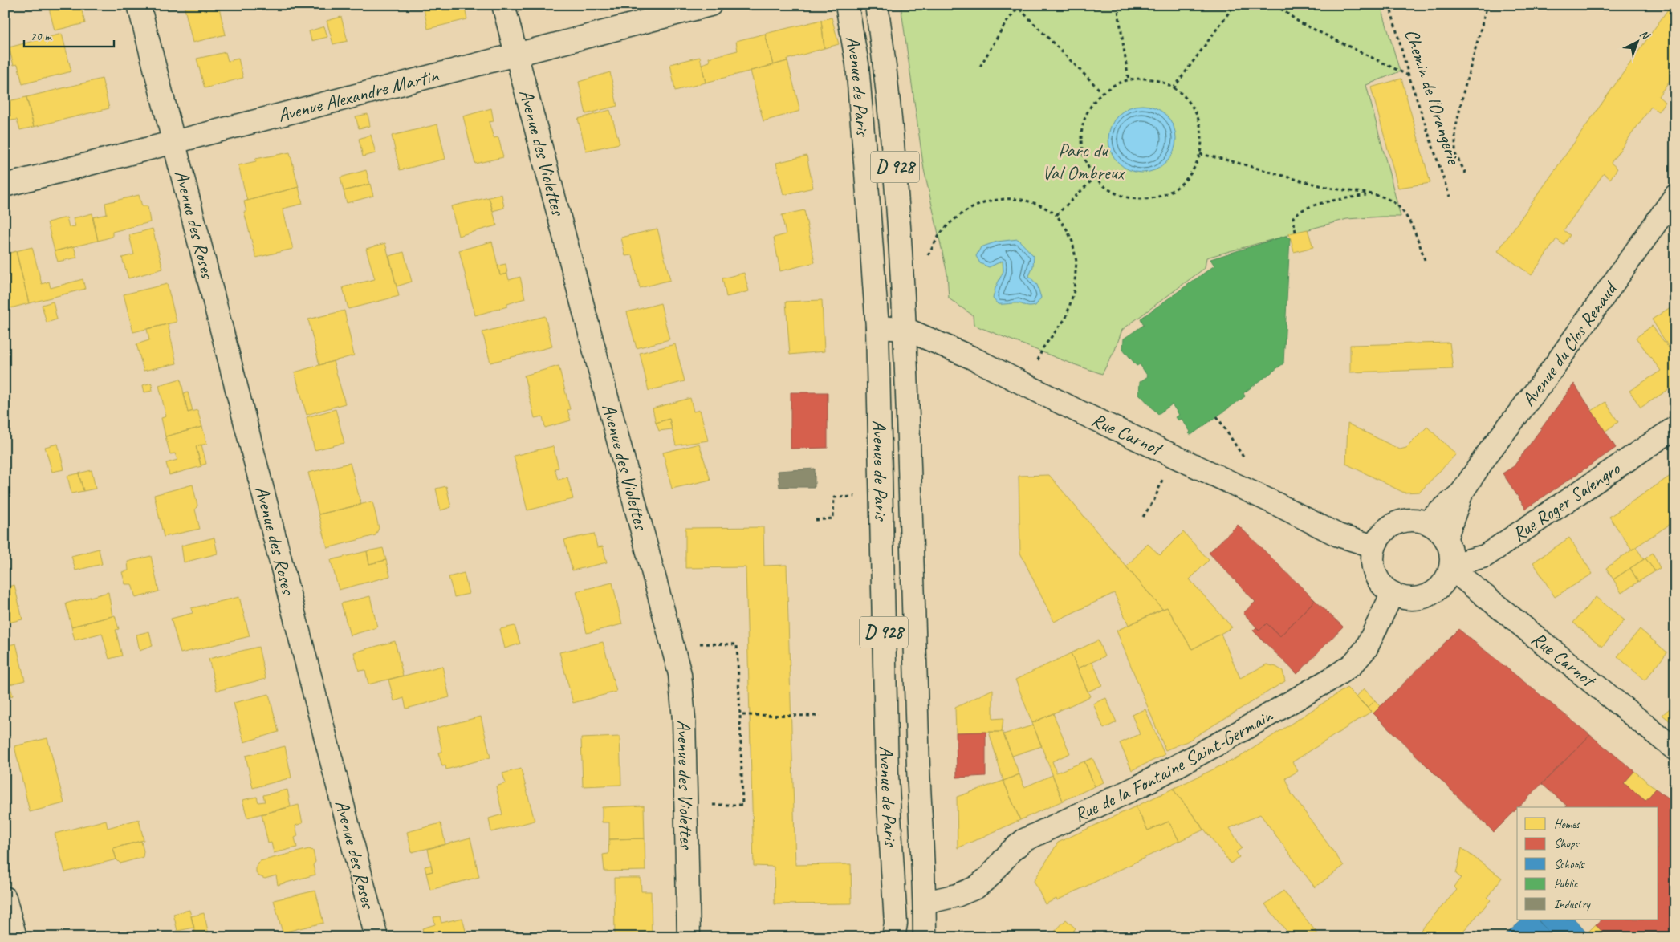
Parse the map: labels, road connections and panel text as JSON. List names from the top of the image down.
{
  "streets": {
    "street": [
      "Avenue de Paris",
      "Avenue Alexandre Martin",
      "Avenue des Violettes",
      "D 928",
      "Avenue des Roses",
      "Avenue du Clos Renaud",
      "Rue Carnot",
      "Rue Roger Salengro",
      "Rue de la Fontaine Saint-Germain"
    ],
    "path": ["Chemin de l'Orangerie"]
  },
  "crossings": [
    ["Avenue de Paris", "Rue Carnot"],
    ["Avenue de Paris", "Rue de la Fontaine Saint-Germain"],
    ["Avenue Alexandre Martin", "Avenue des Violettes"],
    ["Avenue Alexandre Martin", "Avenue des Roses"],
    ["Rue Carnot", "Rue Roger Salengro"],
    ["Rue Carnot", "Rue de la Fontaine Saint-Germain"],
    ["Rue Roger Salengro", "Rue de la Fontaine Saint-Germain"]
  ],
  "parks": ["Parc du Val Ombreux"],
  "legend": [
    "Homes",
    "Shops",
    "Schools",
    "Public",
    "Industry"
  ],
  "scale_bar": "20 m",
  "north": "top right"
}
